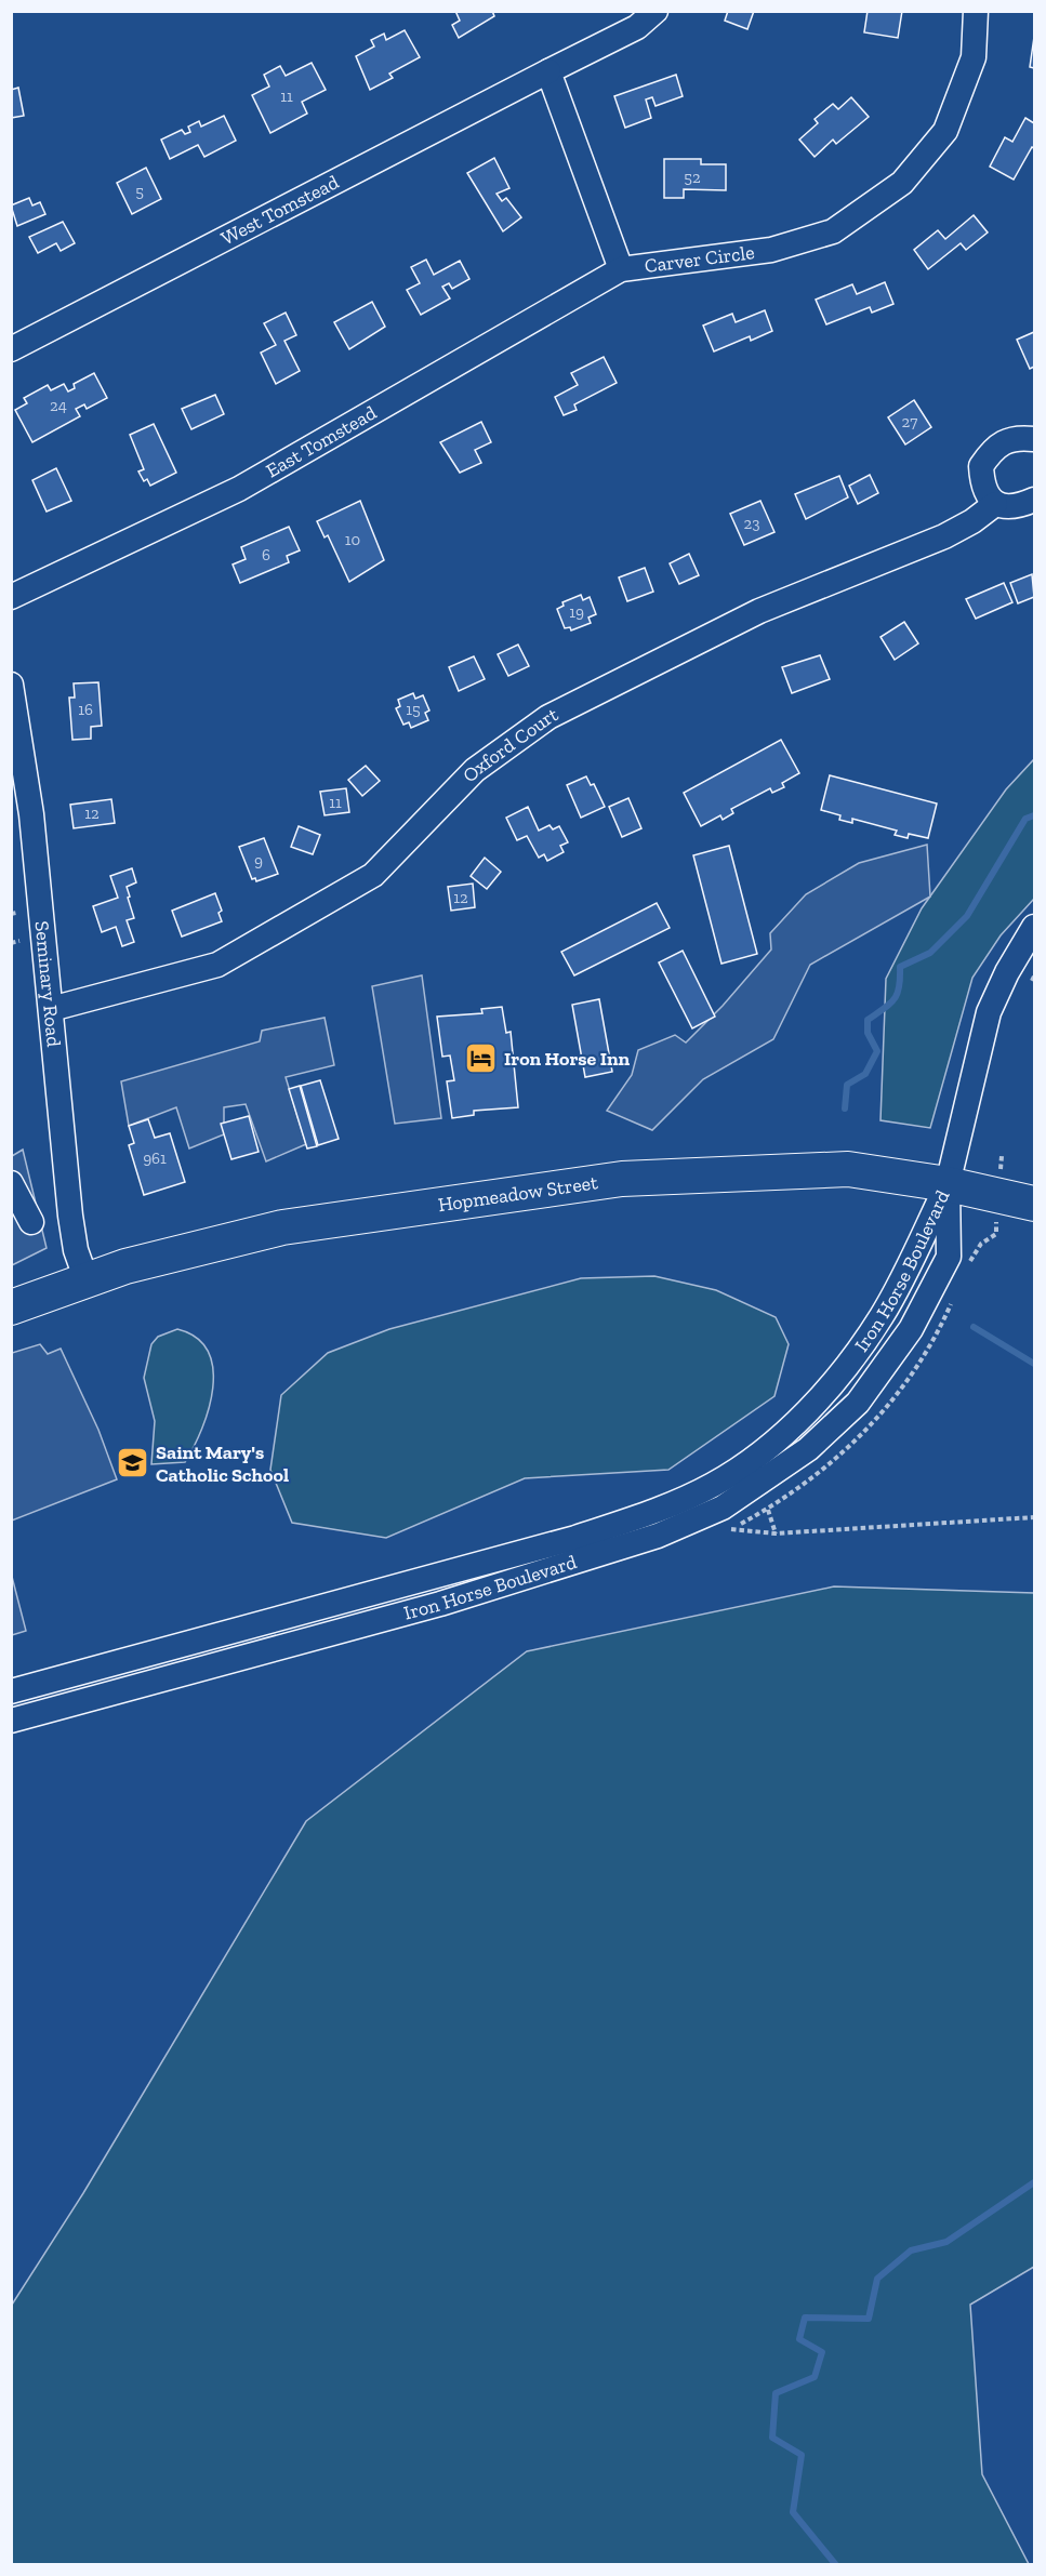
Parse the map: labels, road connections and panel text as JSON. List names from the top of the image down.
{
  "streets": {
    "highway": ["Hopmeadow Street"],
    "street": [
      "West Tomstead",
      "Carver Circle",
      "East Tomstead",
      "Oxford Court",
      "Seminary Road",
      "Iron Horse Boulevard"
    ]
  },
  "crossings": [
    ["West Tomstead", "Carver Circle"],
    ["Carver Circle", "East Tomstead"],
    ["Oxford Court", "Seminary Road"],
    ["Seminary Road", "Hopmeadow Street"],
    ["Hopmeadow Street", "Iron Horse Boulevard"]
  ],
  "places": {
    "hotel": ["Iron Horse Inn"],
    "school or university": ["Saint Mary's Catholic School"]
  },
  "house_numbers": [
    "11",
    "52",
    "5",
    "24",
    "27",
    "23",
    "10",
    "6",
    "19",
    "16",
    "15",
    "11",
    "12",
    "9",
    "12",
    "961"
  ]
}
